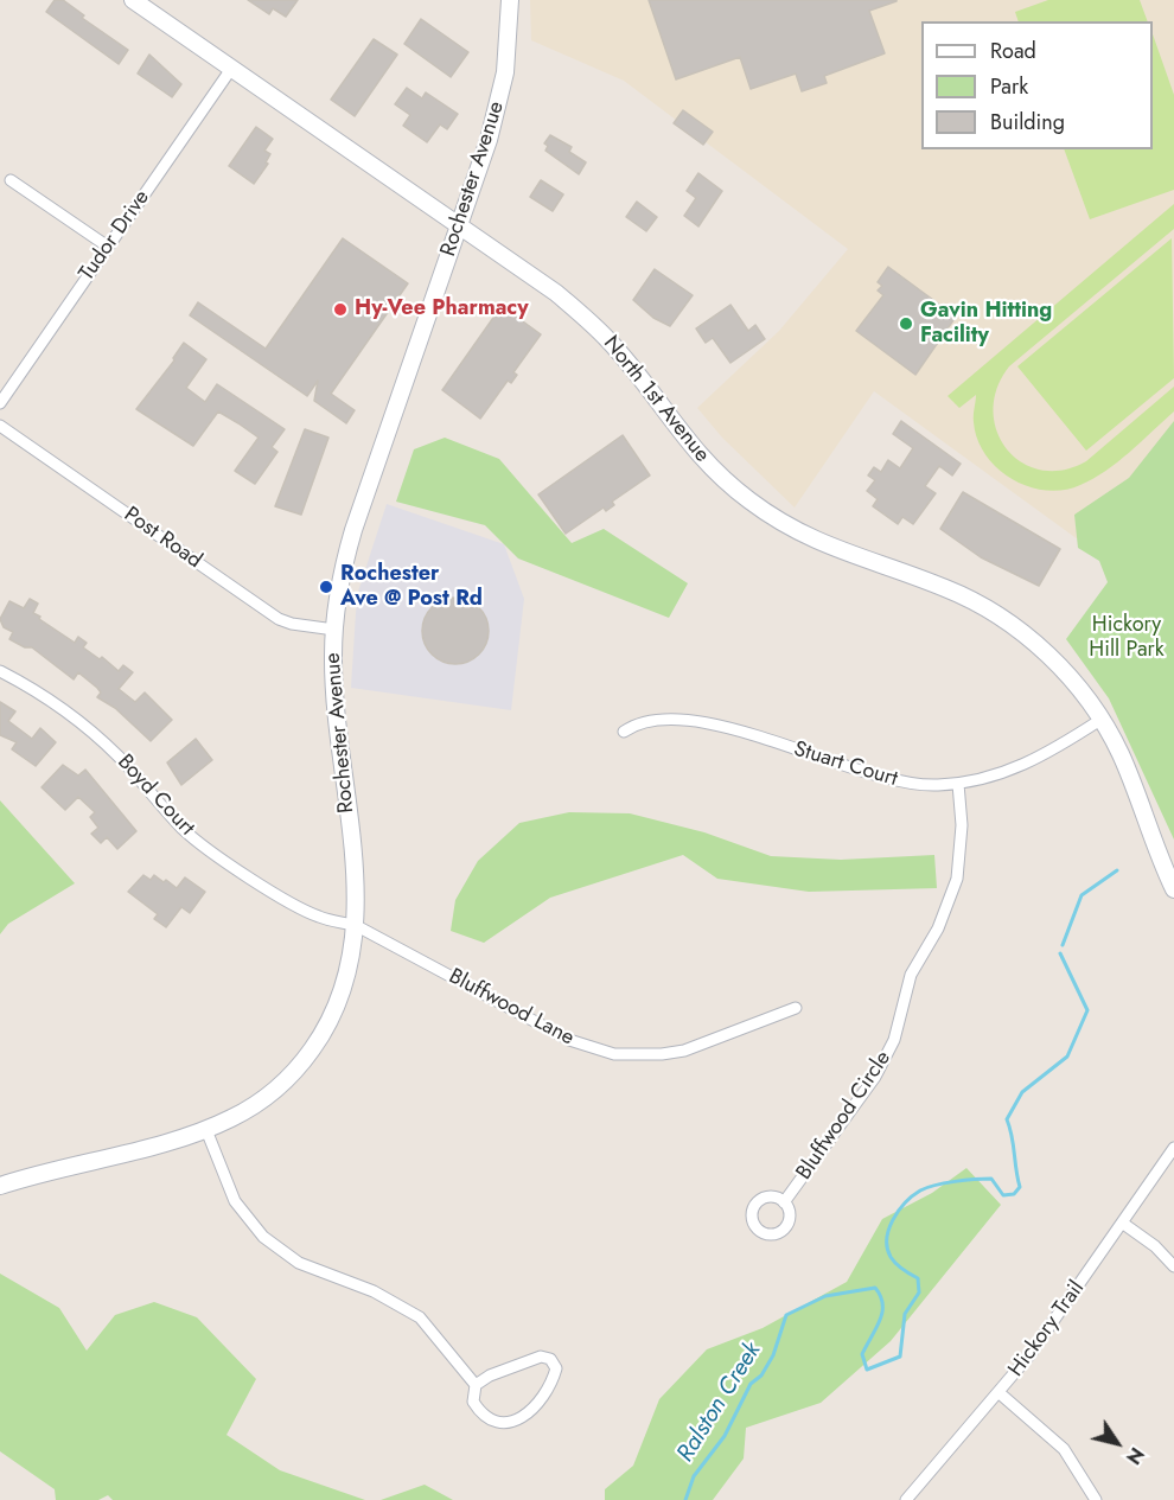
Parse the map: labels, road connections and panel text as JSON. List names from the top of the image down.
{
  "streets": {
    "main road": ["Rochester Avenue", "North 1st Avenue"],
    "street": [
      "Tudor Drive",
      "Post Road",
      "Stuart Court",
      "Boyd Court",
      "Bluffwood Lane",
      "Bluffwood Circle",
      "Hickory Trail"
    ]
  },
  "crossings": [
    ["Rochester Avenue", "North 1st Avenue"],
    ["Rochester Avenue", "Post Road"],
    ["Rochester Avenue", "Boyd Court"],
    ["Rochester Avenue", "Bluffwood Lane"],
    ["Tudor Drive", "North 1st Avenue"],
    ["North 1st Avenue", "Stuart Court"],
    ["Stuart Court", "Bluffwood Circle"],
    ["Boyd Court", "Bluffwood Lane"]
  ],
  "water": ["Ralston Creek"],
  "parks": ["Hickory Hill Park"],
  "places": ["Hy-Vee Pharmacy", "Gavin Hitting Facility", "Rochester Ave @ Post Rd"],
  "legend": ["Road", "Park", "Building"],
  "north": "bottom right"
}
